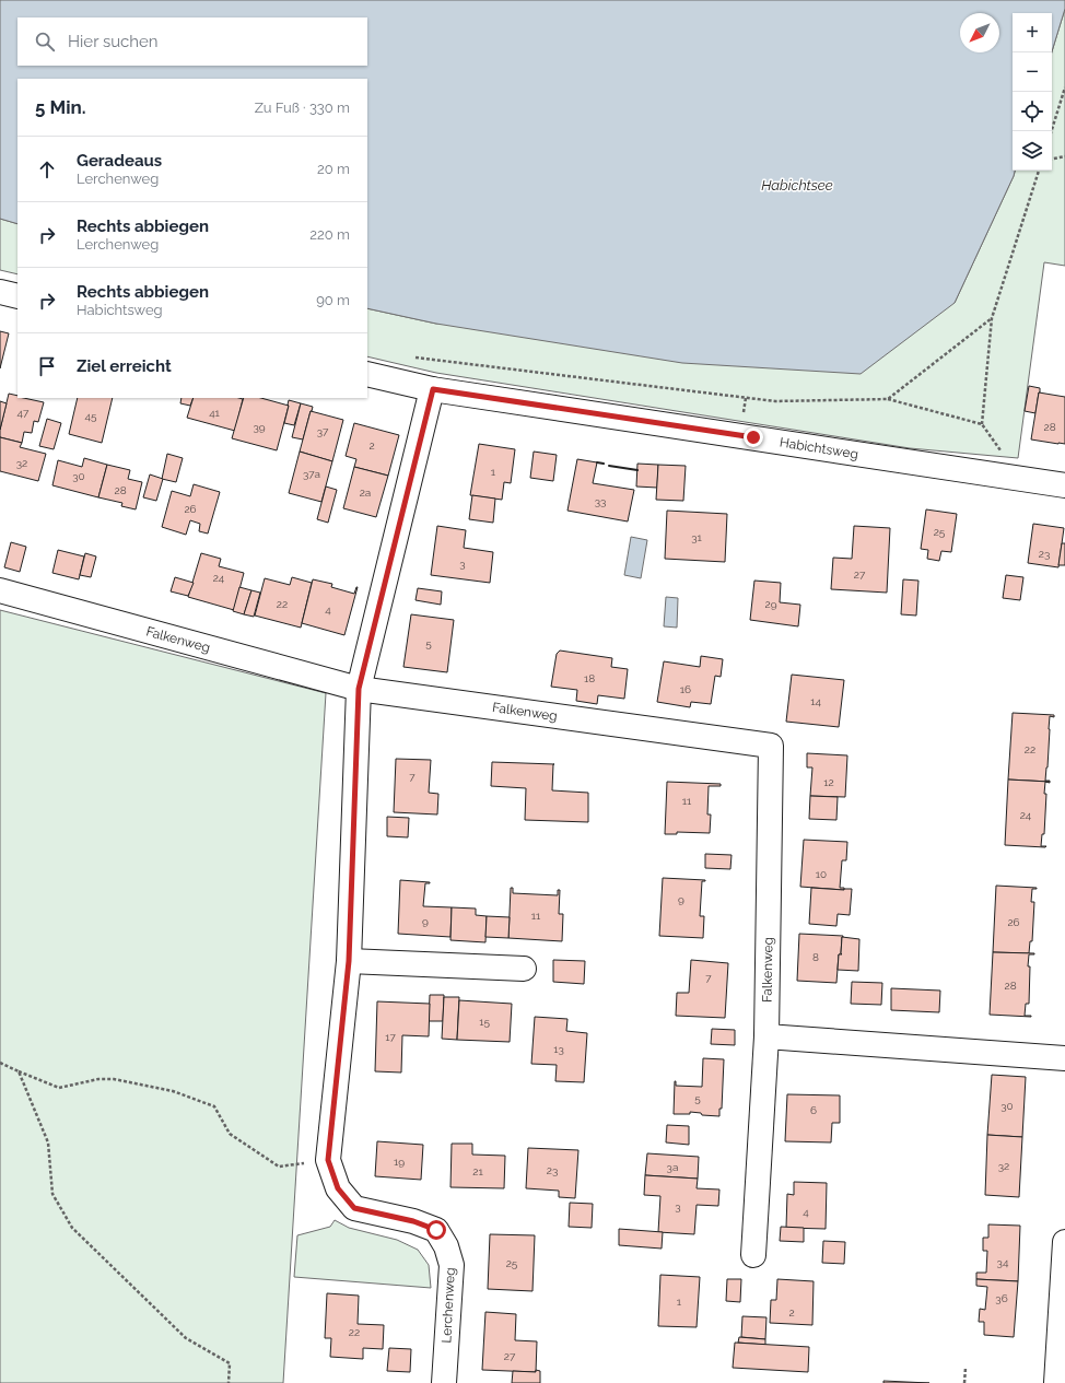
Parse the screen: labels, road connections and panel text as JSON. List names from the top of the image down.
{
  "streets": {
    "street": ["Habichtsweg", "Falkenweg", "Lerchenweg"]
  },
  "crossings": [
    ["Habichtsweg", "Lerchenweg"],
    ["Falkenweg", "Lerchenweg"]
  ],
  "water": ["Habichtsee"],
  "house_numbers": [
    "47",
    "41",
    "45",
    "39",
    "28",
    "37",
    "2",
    "32",
    "1",
    "37a",
    "30",
    "28",
    "2a",
    "33",
    "26",
    "25",
    "31",
    "23",
    "3",
    "27",
    "24",
    "22",
    "29",
    "4",
    "5",
    "18",
    "16",
    "14",
    "22",
    "7",
    "12",
    "11",
    "24",
    "10",
    "9",
    "11",
    "9",
    "26",
    "8",
    "7",
    "28",
    "15",
    "17",
    "13",
    "5",
    "30",
    "6",
    "19",
    "32",
    "3a",
    "23",
    "21",
    "3",
    "4",
    "34",
    "25",
    "36",
    "1",
    "2",
    "22",
    "27"
  ],
  "north": "bottom left",
  "page": {
    "map_buttons": ["+", "−"],
    "search": "Hier suchen",
    "heading": ["5 Min.", "Zu Fuß · 330 m"],
    "list": [
      ["Geradeaus", "Lerchenweg", "20 m"],
      ["Rechts abbiegen", "Lerchenweg", "220 m"],
      ["Rechts abbiegen", "Habichtsweg", "90 m"],
      "Ziel erreicht"
    ]
  }
}
